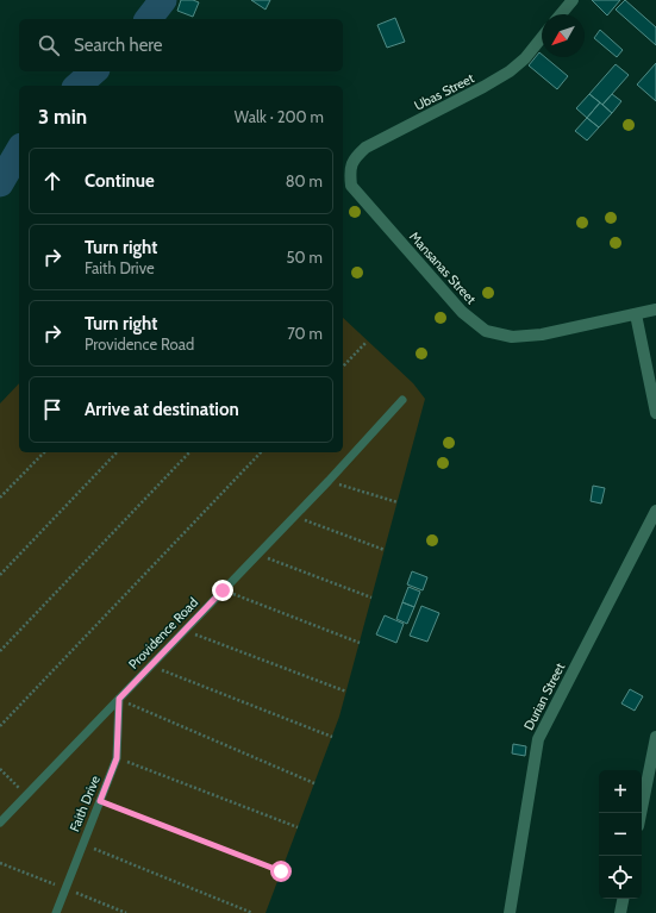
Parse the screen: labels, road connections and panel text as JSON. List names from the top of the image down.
{
  "streets": {
    "street": ["Ubas Street", "Mansanas Street", "Durian Street"],
    "lane": ["Providence Road", "Faith Drive"]
  },
  "crossings": [
    ["Ubas Street", "Mansanas Street"],
    ["Providence Road", "Faith Drive"]
  ],
  "north": "bottom left",
  "page": {
    "search": "Search here",
    "heading": ["3 min", "Walk · 200 m"],
    "list": [
      ["Continue", "80 m"],
      ["Turn right", "Faith Drive", "50 m"],
      ["Turn right", "Providence Road", "70 m"],
      "Arrive at destination"
    ],
    "map_buttons": ["+", "−"]
  }
}
